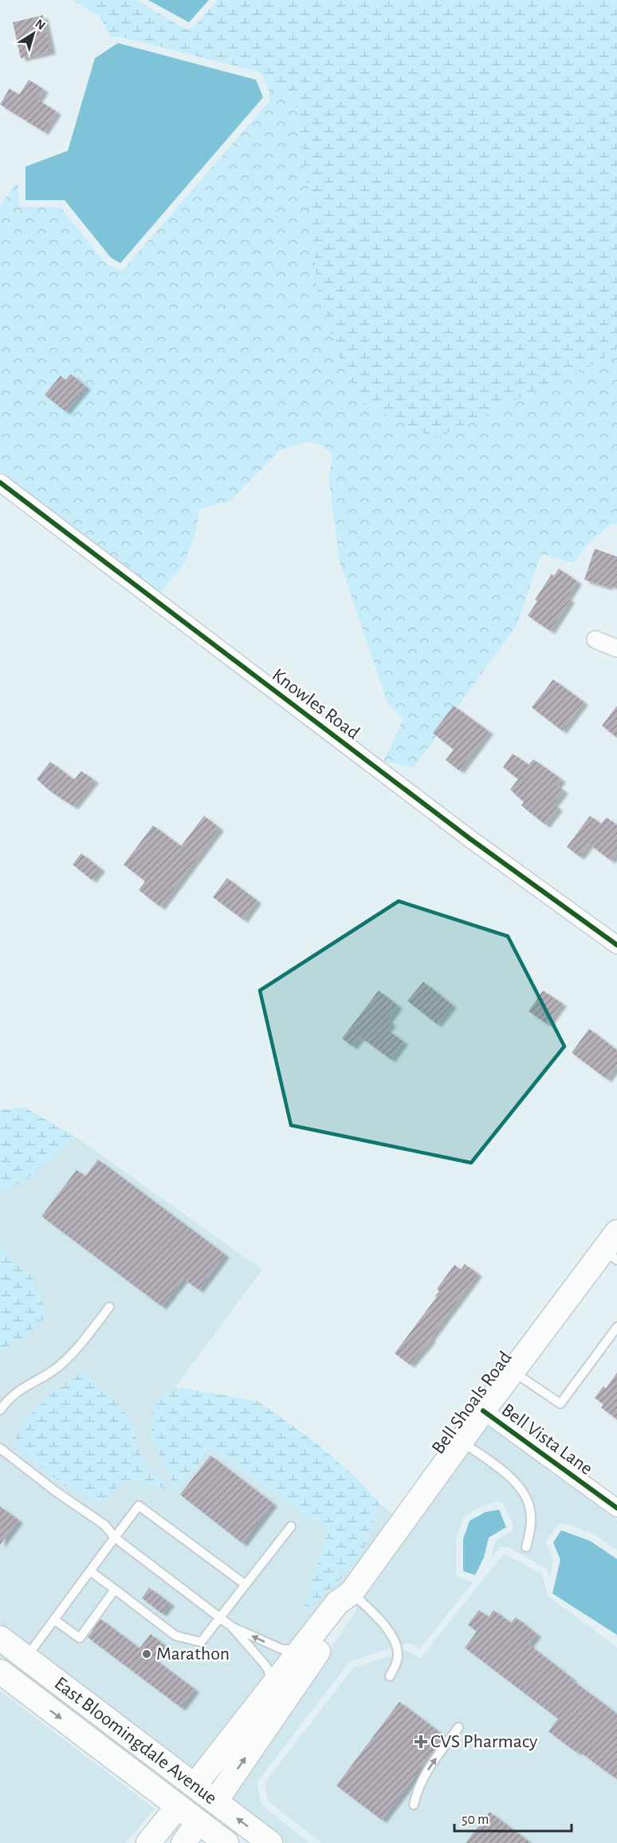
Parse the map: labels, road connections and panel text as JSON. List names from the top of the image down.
{
  "streets": {
    "main road": ["Bell Shoals Road", "East Bloomingdale Avenue"],
    "street": ["Knowles Road", "Bell Vista Lane"]
  },
  "crossings": [
    ["Bell Shoals Road", "Bell Vista Lane"],
    ["Bell Shoals Road", "East Bloomingdale Avenue"]
  ],
  "places": {
    "other": ["Marathon"],
    "health": ["CVS Pharmacy"]
  },
  "scale_bar": "50 m",
  "north": "top right"
}
